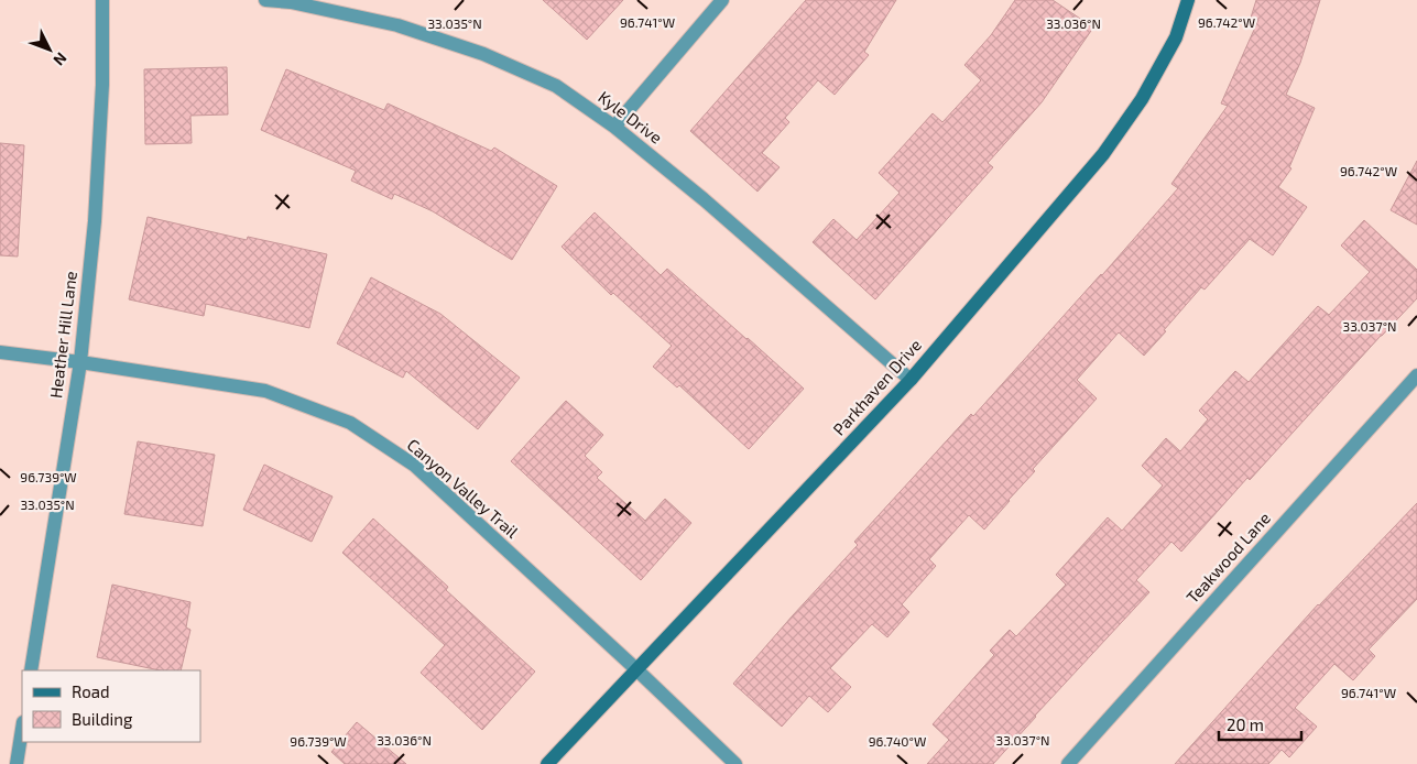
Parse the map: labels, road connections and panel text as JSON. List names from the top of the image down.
{
  "streets": {
    "street": [
      "Kyle Drive",
      "Heather Hill Lane",
      "Parkhaven Drive",
      "Canyon Valley Trail",
      "Teakwood Lane"
    ]
  },
  "crossings": [
    ["Kyle Drive", "Parkhaven Drive"],
    ["Heather Hill Lane", "Canyon Valley Trail"],
    ["Parkhaven Drive", "Canyon Valley Trail"]
  ],
  "legend": ["Road", "Building"],
  "scale_bar": "20 m",
  "north": "bottom right",
  "coordinates": [
    "96.741°W",
    "96.742°W",
    "33.035°N",
    "33.036°N",
    "33.037°N",
    "96.739°W",
    "96.740°W"
  ]
}
